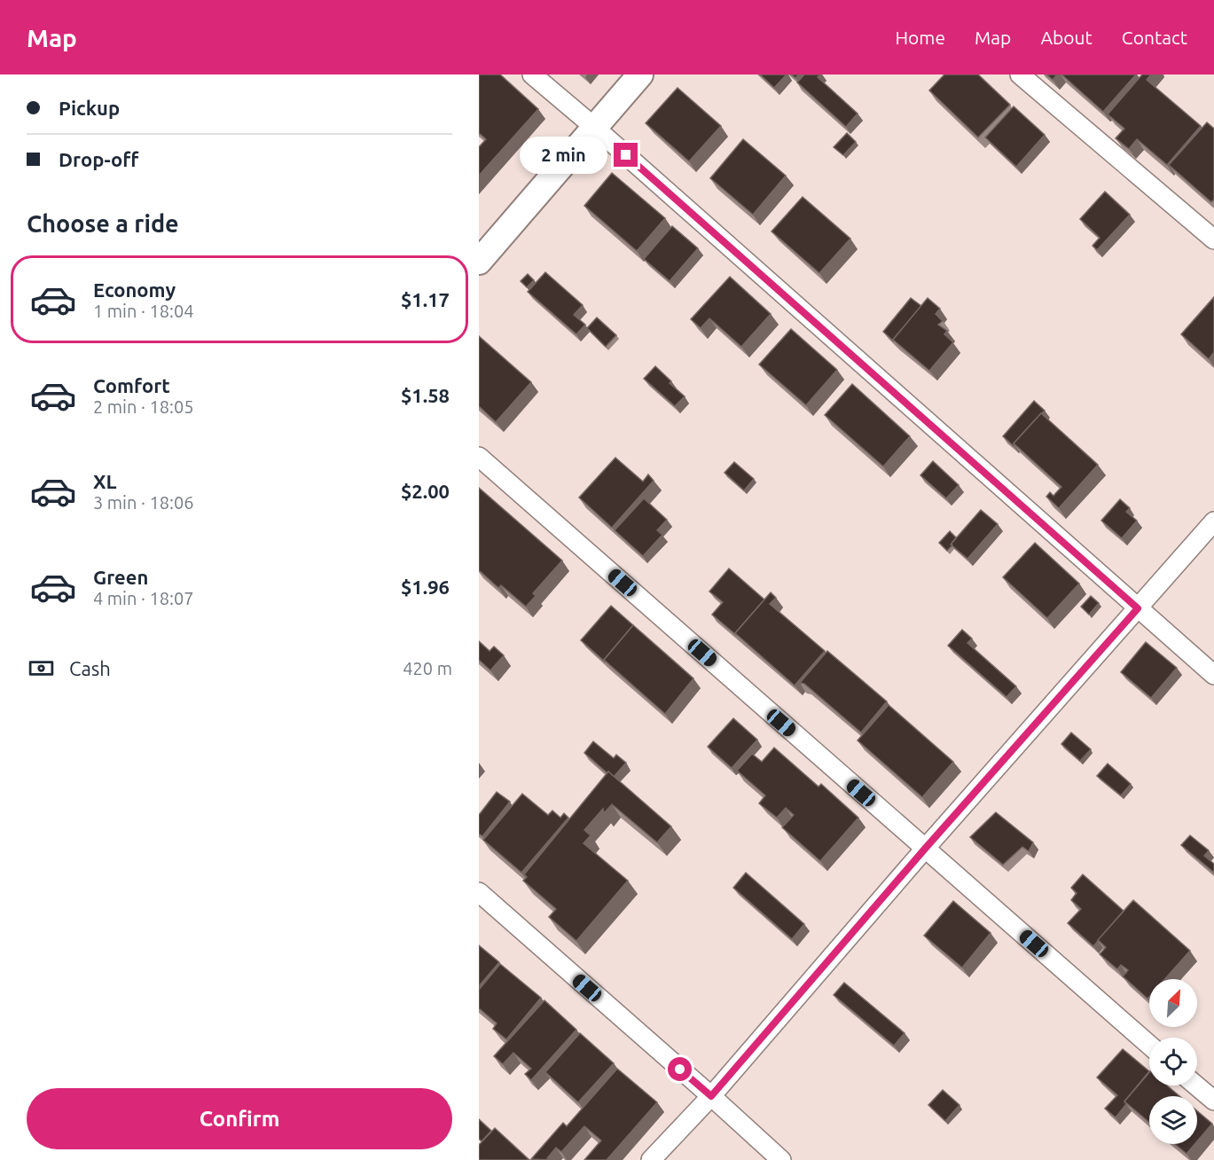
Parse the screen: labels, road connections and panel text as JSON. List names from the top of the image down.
{
  "north": "top right",
  "page": {
    "header": "Map",
    "nav": [
      "Home",
      "Map",
      "About",
      "Contact"
    ],
    "banner": ["Pickup", "Drop-off"],
    "bubble": "2 min",
    "heading": "Choose a ride",
    "list": [
      {
        "name": "Economy",
        "note": "1 min · 18:04",
        "value": "$1.17"
      },
      {
        "name": "Comfort",
        "note": "2 min · 18:05",
        "value": "$1.58"
      },
      {
        "name": "XL",
        "note": "3 min · 18:06",
        "value": "$2.00"
      },
      {
        "name": "Green",
        "note": "4 min · 18:07",
        "value": "$1.96"
      }
    ],
    "pay": ["Cash", "420 m"],
    "buttons": "Confirm"
  }
}
